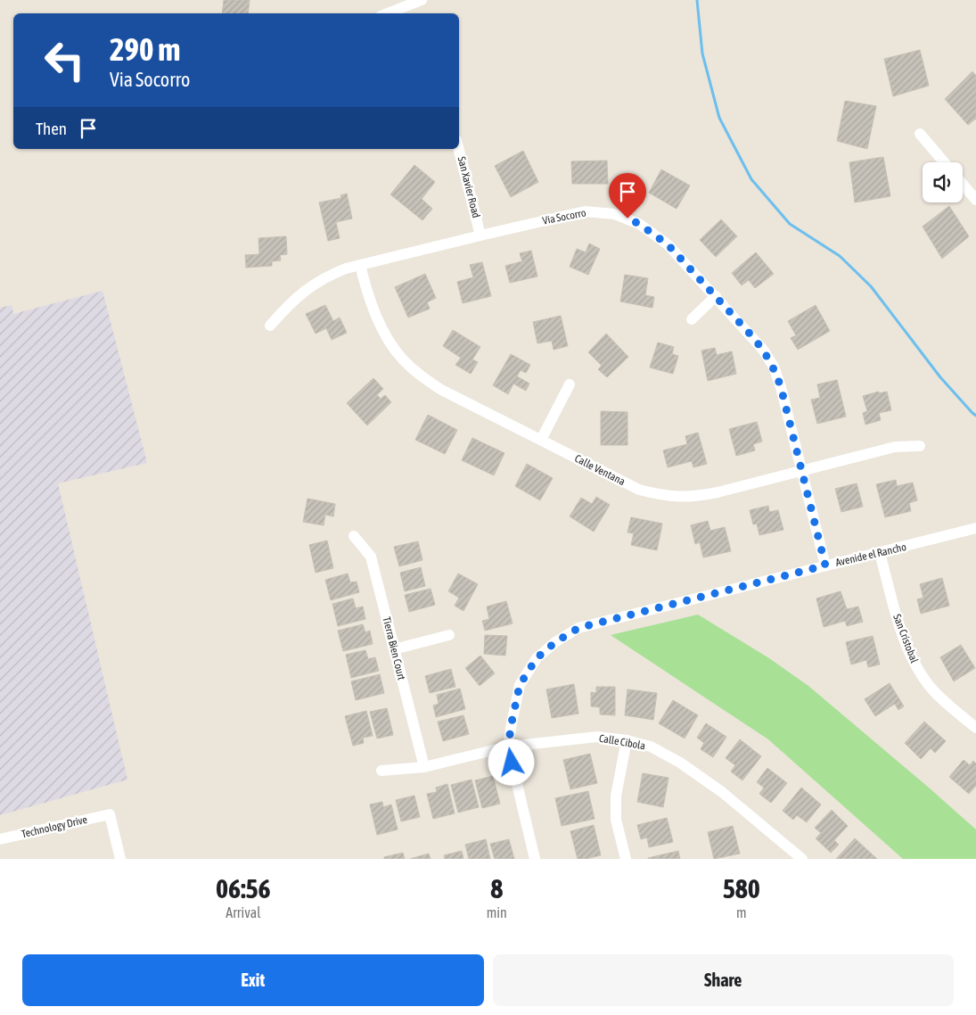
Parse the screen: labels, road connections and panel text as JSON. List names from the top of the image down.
{
  "streets": {
    "street": [
      "San Xavier Road",
      "Via Socorro",
      "Calle Ventana",
      "Avenide el Rancho",
      "San Cristobal",
      "Tierra Bien Court",
      "Calle Cibola",
      "Technology Drive"
    ]
  },
  "crossings": [
    ["San Xavier Road", "Via Socorro"],
    ["Via Socorro", "Calle Ventana"],
    ["Via Socorro", "Avenide el Rancho"],
    ["Avenide el Rancho", "San Cristobal"],
    ["Avenide el Rancho", "Calle Cibola"],
    ["Tierra Bien Court", "Calle Cibola"]
  ],
  "page": {
    "turn": ["290 m", "Via Socorro"],
    "then": "Then",
    "eta": [
      "06:56",
      "Arrival",
      "8",
      "min",
      "580",
      "m"
    ],
    "buttons": ["Exit", "Share"]
  }
}
